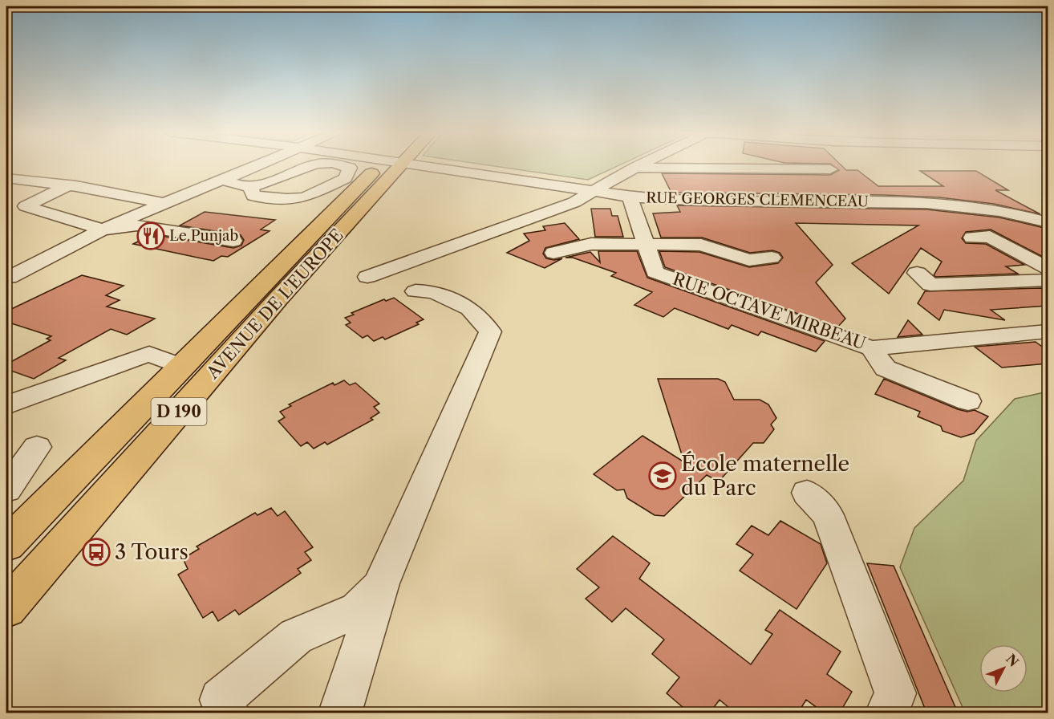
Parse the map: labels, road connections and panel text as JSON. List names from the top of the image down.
{
  "streets": {
    "main road": ["AVENUE DE L'EUROPE", "D 190"],
    "street": ["RUE GEORGES CLEMENCEAU", "RUE OCTAVE MIRBEAU"]
  },
  "crossings": [
    ["RUE GEORGES CLEMENCEAU", "AVENUE DE L'EUROPE"],
    ["RUE GEORGES CLEMENCEAU", "RUE OCTAVE MIRBEAU"]
  ],
  "places": {
    "restaurant": ["Le Punjab"],
    "school or university": ["École maternelle du Parc"],
    "bus stop": ["3 Tours"]
  },
  "north": "top right"
}
